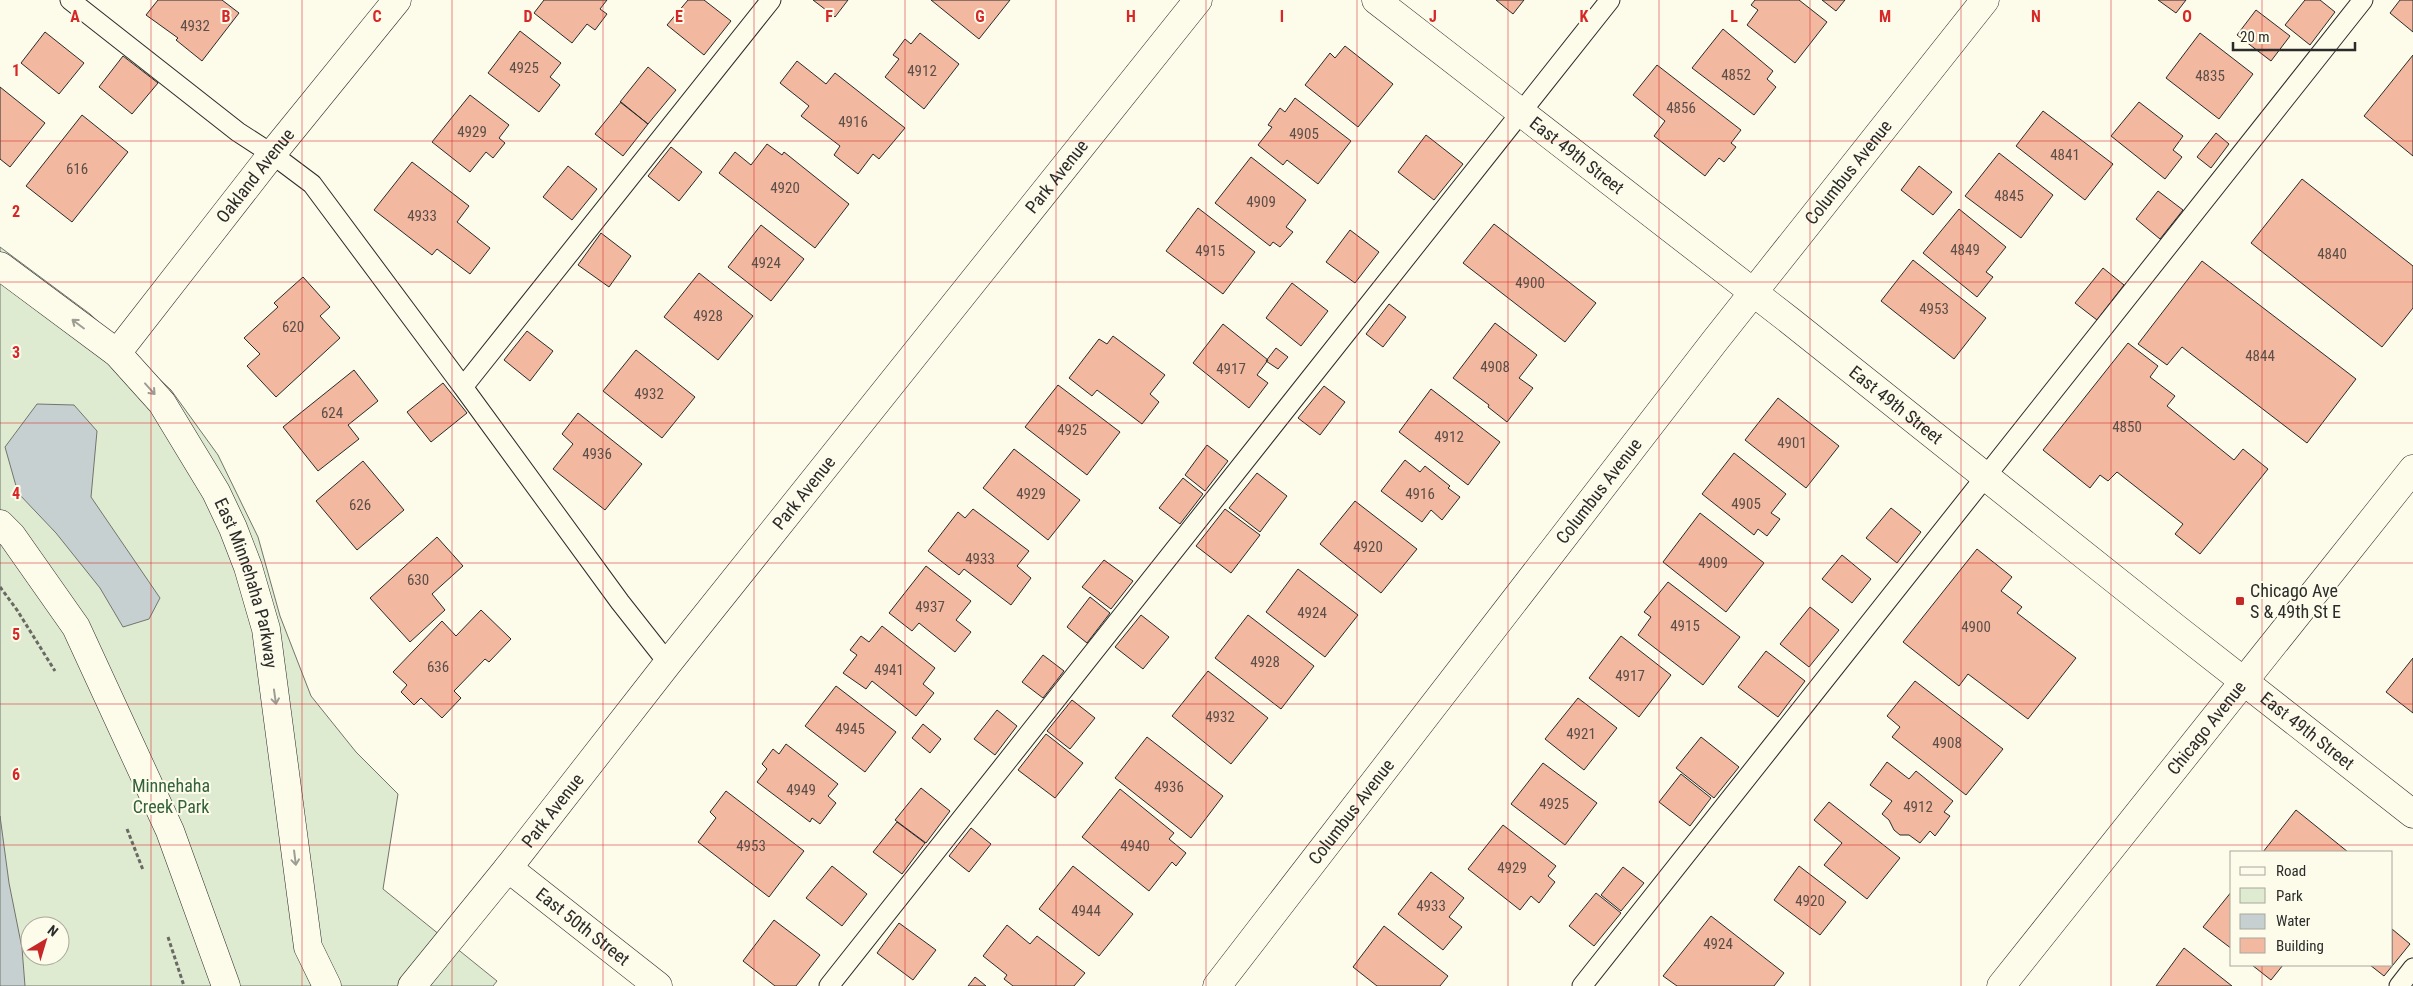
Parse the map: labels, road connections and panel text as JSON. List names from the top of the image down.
{
  "streets": {
    "street": [
      "East 49th Street",
      "Columbus Avenue",
      "Oakland Avenue",
      "Park Avenue",
      "East Minnehaha Parkway",
      "Chicago Avenue",
      "East 50th Street"
    ]
  },
  "crossings": [
    ["East 49th Street", "Columbus Avenue"],
    ["East 49th Street", "Chicago Avenue"],
    ["Oakland Avenue", "East Minnehaha Parkway"],
    ["Park Avenue", "East 50th Street"]
  ],
  "parks": ["Minnehaha Creek Park"],
  "places": {
    "transit": ["Chicago Ave S & 49th St E"]
  },
  "house_numbers": [
    "4932",
    "4925",
    "4912",
    "4852",
    "4835",
    "4856",
    "4916",
    "4929",
    "4905",
    "4841",
    "616",
    "4920",
    "4845",
    "4909",
    "4933",
    "4849",
    "4915",
    "4840",
    "4924",
    "4900",
    "4953",
    "4928",
    "620",
    "4844",
    "4908",
    "4917",
    "4932",
    "624",
    "4850",
    "4925",
    "4912",
    "4901",
    "4936",
    "4929",
    "4916",
    "4905",
    "626",
    "4920",
    "4933",
    "4909",
    "630",
    "4937",
    "4924",
    "4915",
    "4900",
    "4928",
    "636",
    "4941",
    "4917",
    "4932",
    "4945",
    "4921",
    "4908",
    "4936",
    "4949",
    "4925",
    "4912",
    "4953",
    "4940",
    "4929",
    "4920",
    "4933",
    "4944",
    "4924"
  ],
  "legend": [
    "Road",
    "Park",
    "Water",
    "Building"
  ],
  "scale_bar": "20 m",
  "north": "top right",
  "grid": {
    "columns": [
      "A",
      "B",
      "C",
      "D",
      "E",
      "F",
      "G",
      "H",
      "I",
      "J",
      "K",
      "L",
      "M",
      "N",
      "O"
    ],
    "rows": [
      "1",
      "2",
      "3",
      "4",
      "5",
      "6"
    ]
  }
}
